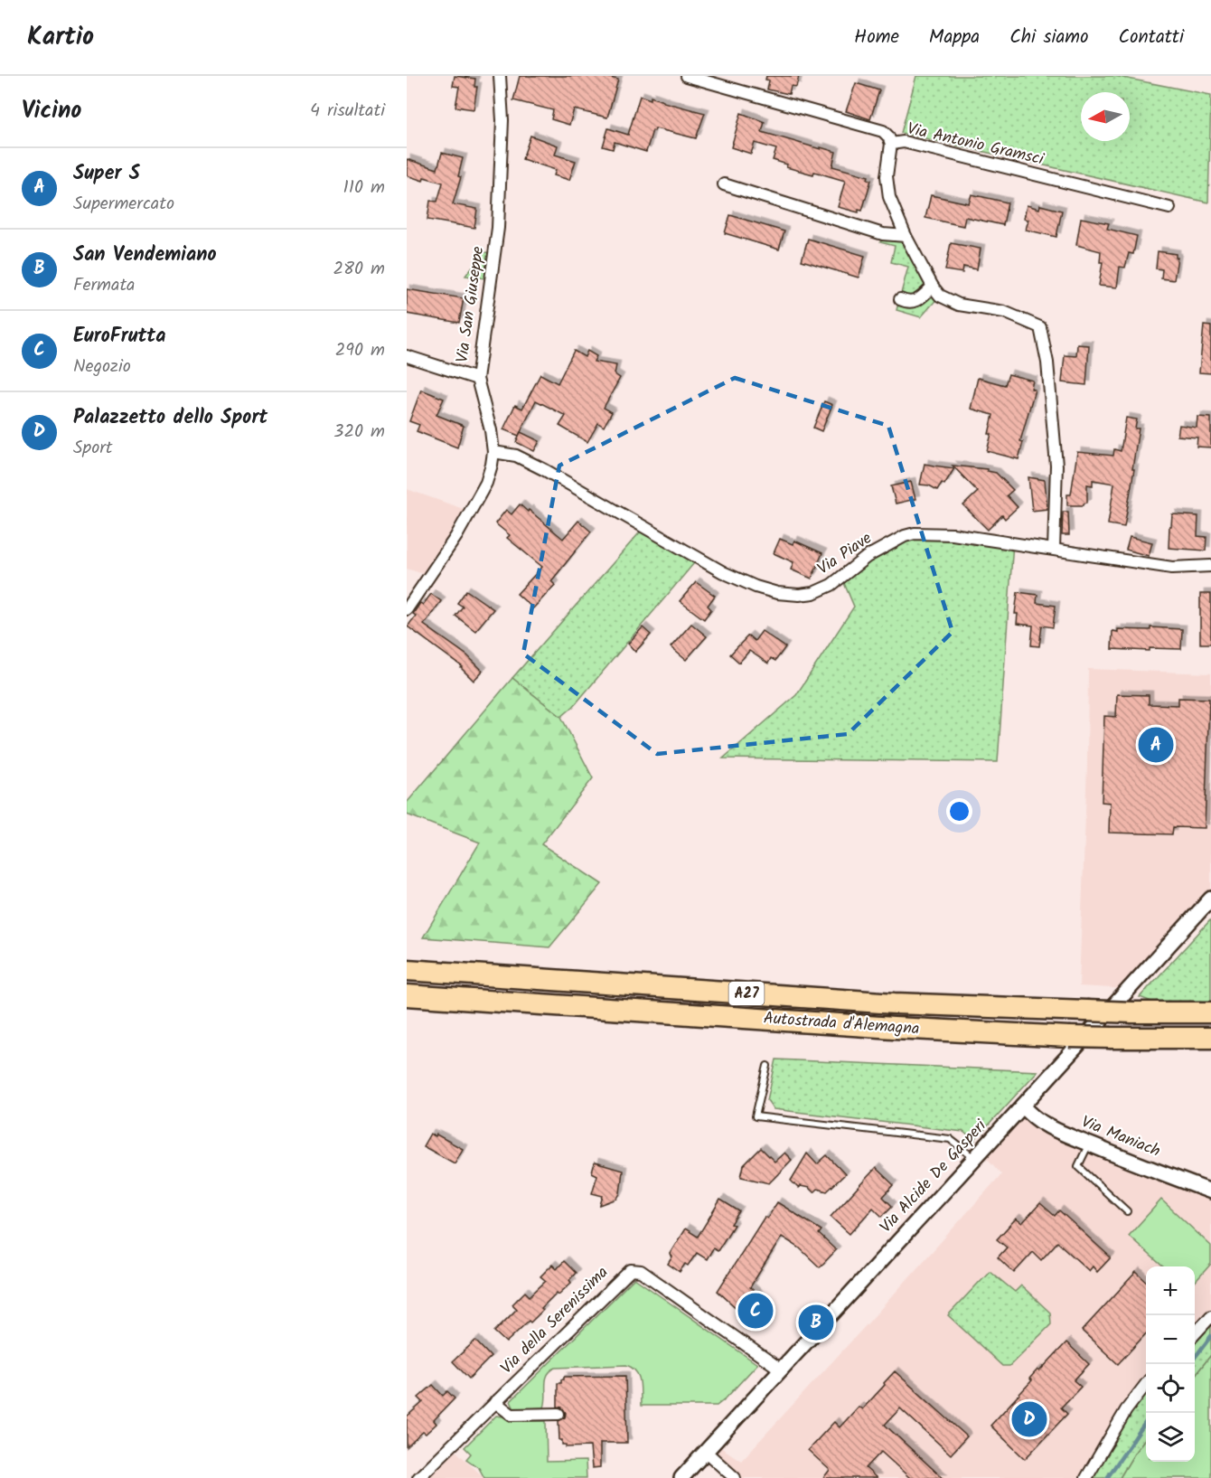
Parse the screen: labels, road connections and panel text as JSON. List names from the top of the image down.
{
  "streets": {
    "highway": ["A27", "Autostrada d'Alemagna"],
    "street": [
      "Via Antonio Gramsci",
      "Via San Giuseppe",
      "Via Piave",
      "Via Maniach",
      "Via Alcide De Gasperi",
      "Via della Serenissima"
    ]
  },
  "crossings": [
    ["Via San Giuseppe", "Via Piave"],
    ["Via Maniach", "Via Alcide De Gasperi"],
    ["Via Alcide De Gasperi", "Via della Serenissima"]
  ],
  "north": "left",
  "page": {
    "header": "Kartio",
    "nav": [
      "Home",
      "Mappa",
      "Chi siamo",
      "Contatti"
    ],
    "heading": ["Vicino", "4 risultati"],
    "list": [
      {
        "mark": "A",
        "name": "Super S",
        "note": "Supermercato",
        "value": "110 m"
      },
      {
        "mark": "B",
        "name": "San Vendemiano",
        "note": "Fermata",
        "value": "280 m"
      },
      {
        "mark": "C",
        "name": "EuroFrutta",
        "note": "Negozio",
        "value": "290 m"
      },
      {
        "mark": "D",
        "name": "Palazzetto dello Sport",
        "note": "Sport",
        "value": "320 m"
      }
    ],
    "pins": [
      "A",
      "C",
      "B",
      "D"
    ],
    "map_buttons": ["+", "−"]
  }
}
